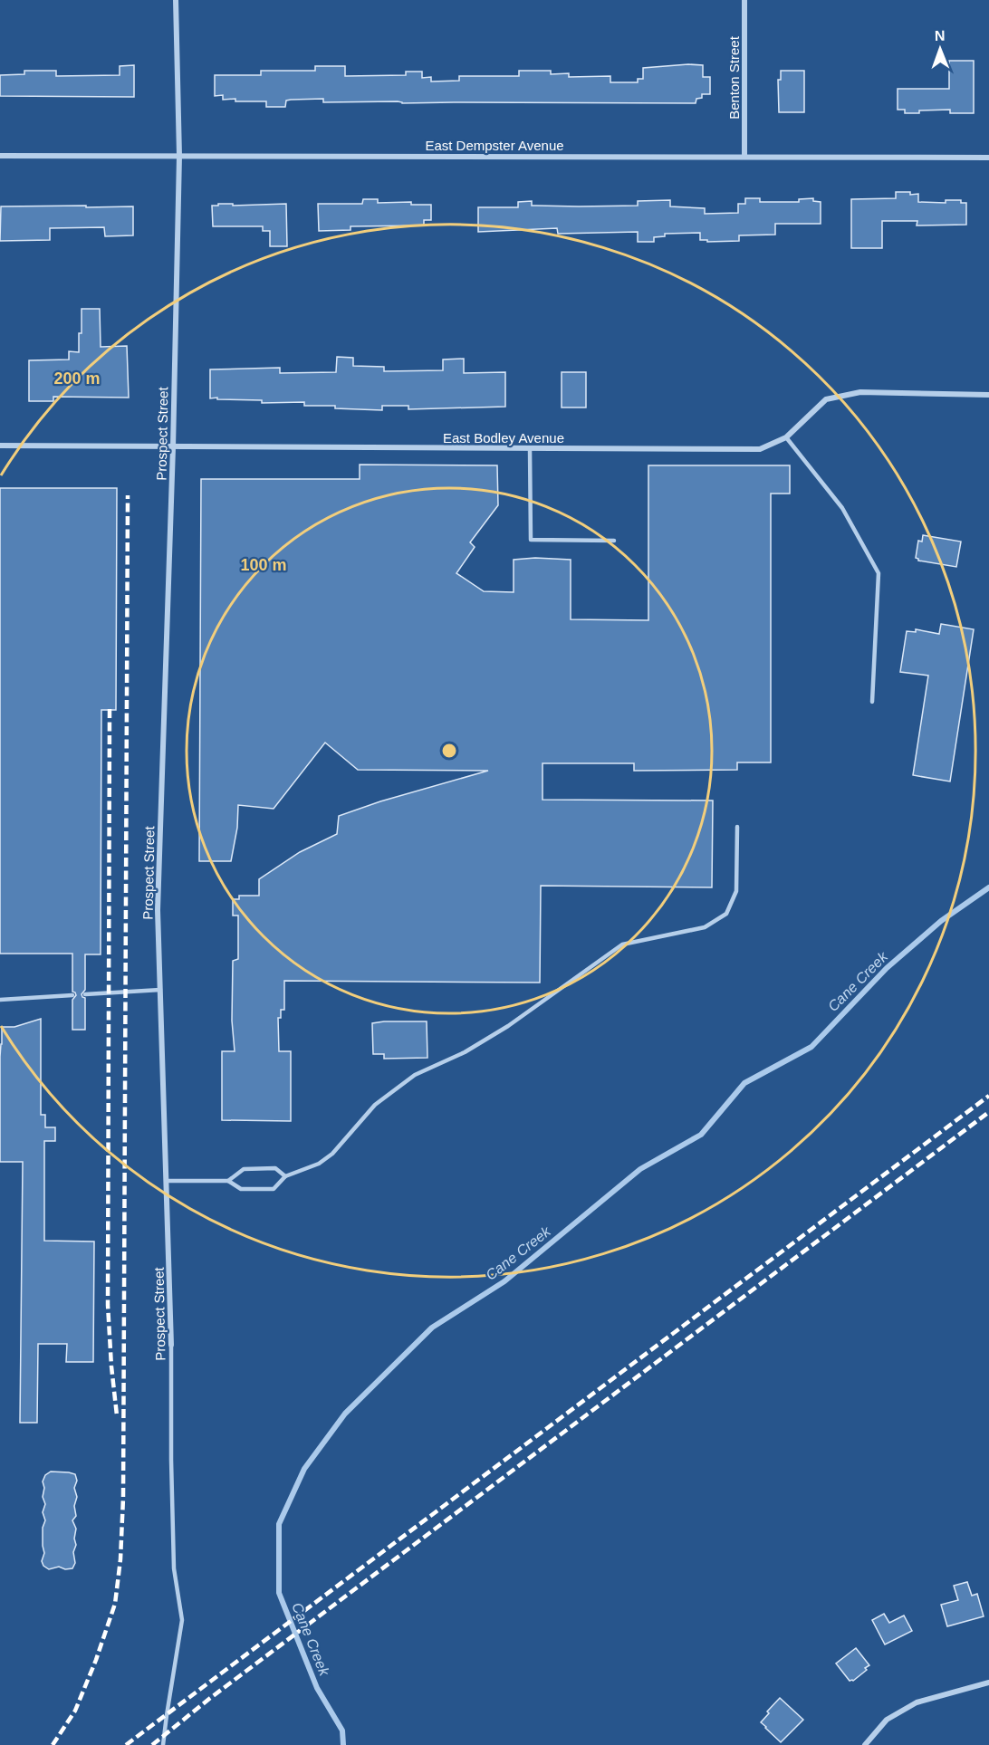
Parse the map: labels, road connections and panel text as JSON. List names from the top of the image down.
{
  "streets": {
    "street": [
      "Benton Street",
      "East Dempster Avenue",
      "Prospect Street",
      "East Bodley Avenue"
    ]
  },
  "crossings": [
    ["Benton Street", "East Dempster Avenue"],
    ["East Dempster Avenue", "Prospect Street"],
    ["Prospect Street", "East Bodley Avenue"]
  ],
  "water": ["Cane Creek"],
  "north": "top",
  "rings": ["200 m", "100 m"]
}
